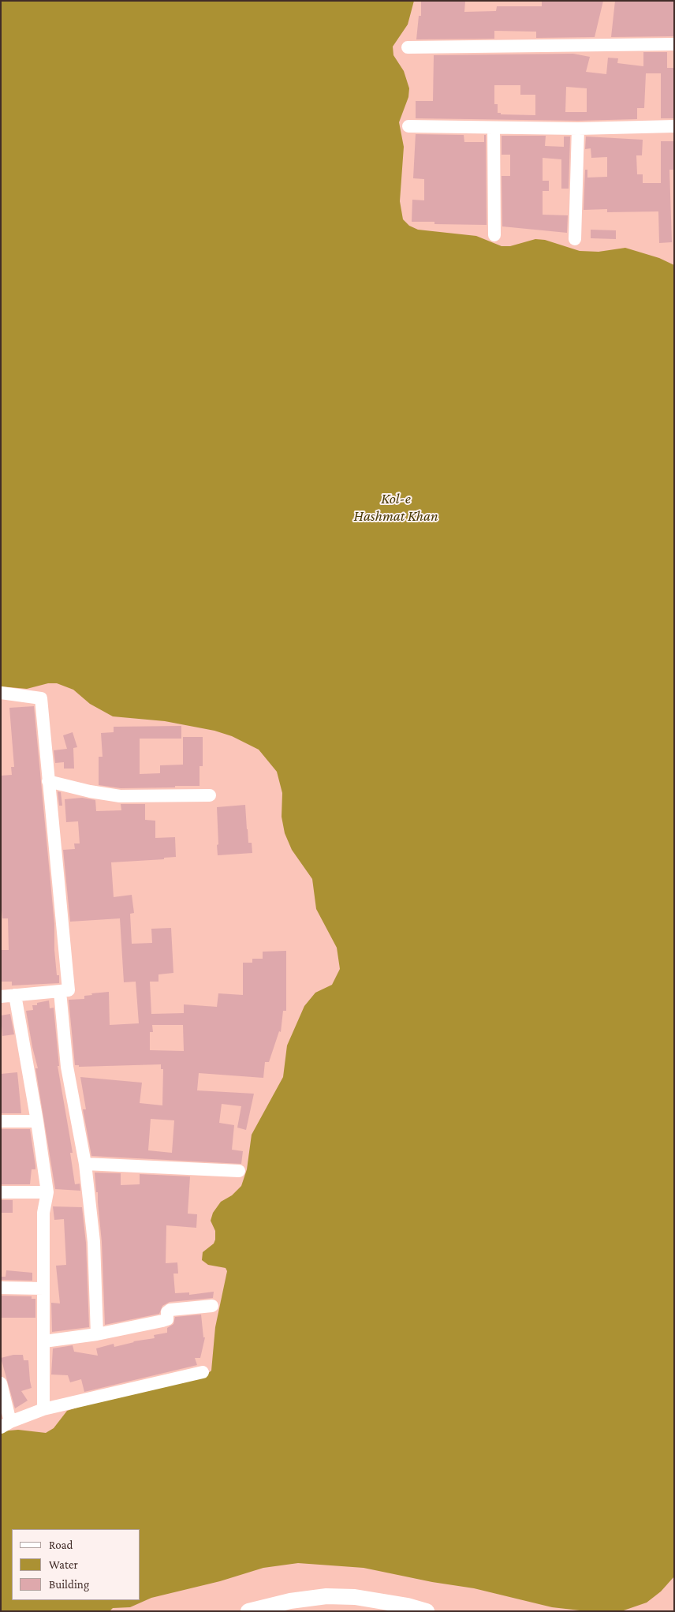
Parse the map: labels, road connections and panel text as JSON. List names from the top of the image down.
{
  "water": ["Kol-e Hashmat Khan"],
  "legend": ["Road", "Water", "Building"]
}
